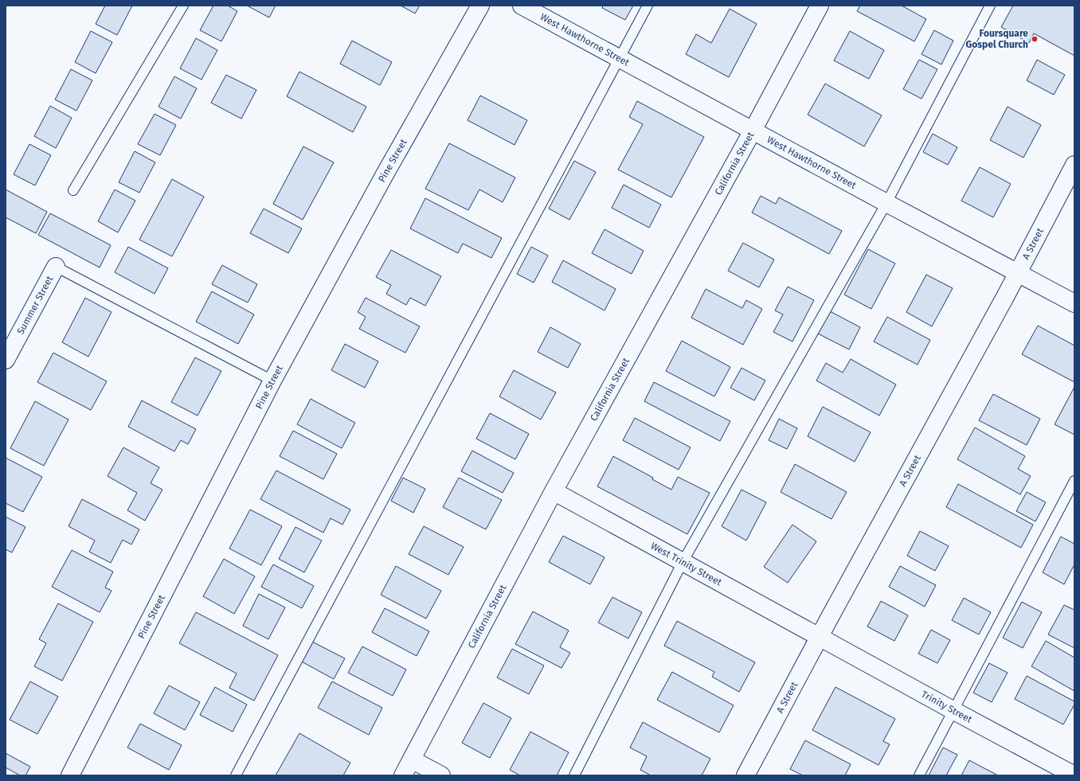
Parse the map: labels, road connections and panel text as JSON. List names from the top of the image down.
{
  "streets": {
    "street": [
      "West Hawthorne Street",
      "Pine Street",
      "California Street",
      "A Street",
      "Summer Street",
      "West Trinity Street",
      "Trinity Street"
    ]
  },
  "crossings": [
    ["West Hawthorne Street", "California Street"],
    ["West Hawthorne Street", "A Street"],
    ["California Street", "West Trinity Street"],
    ["A Street", "West Trinity Street"],
    ["A Street", "Trinity Street"],
    ["West Trinity Street", "Trinity Street"]
  ],
  "places": ["Foursquare Gospel Church"]
}
